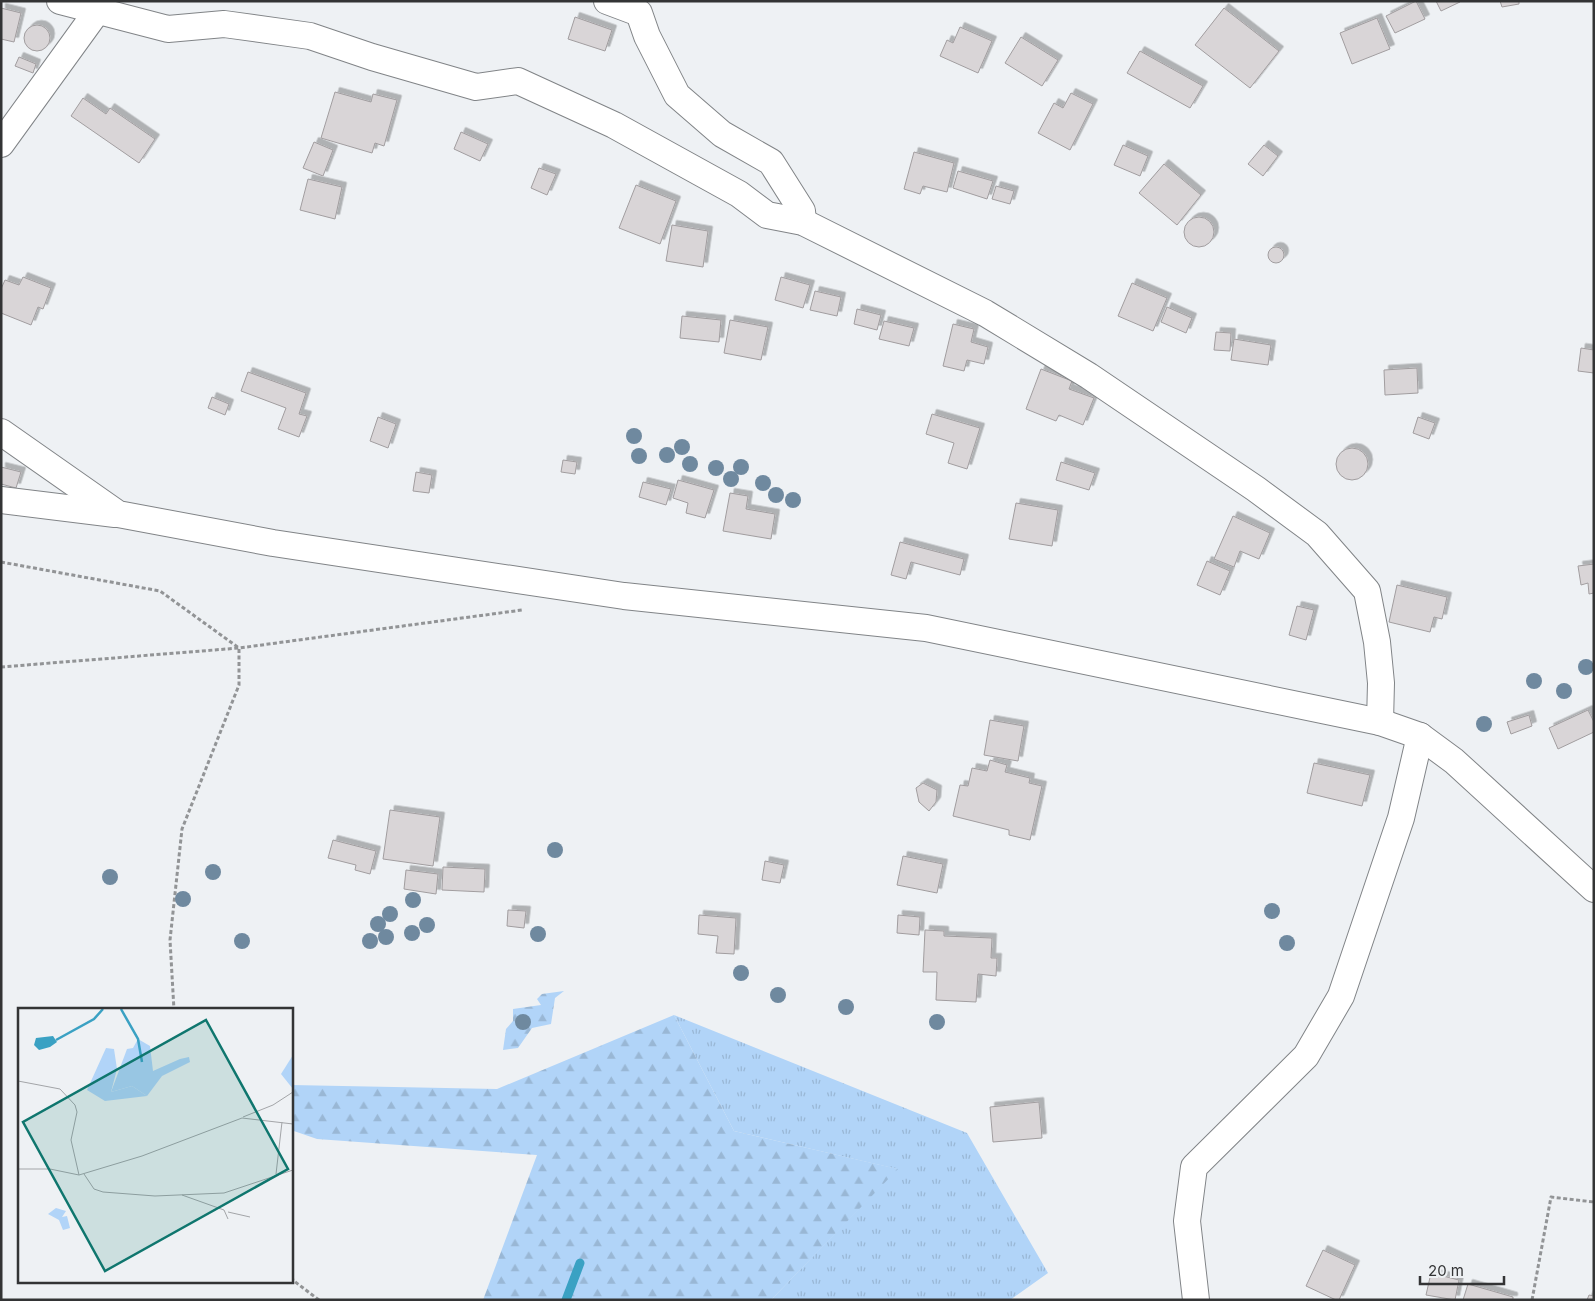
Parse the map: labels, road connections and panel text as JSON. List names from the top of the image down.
{
  "scale_bar": "20 m"
}
